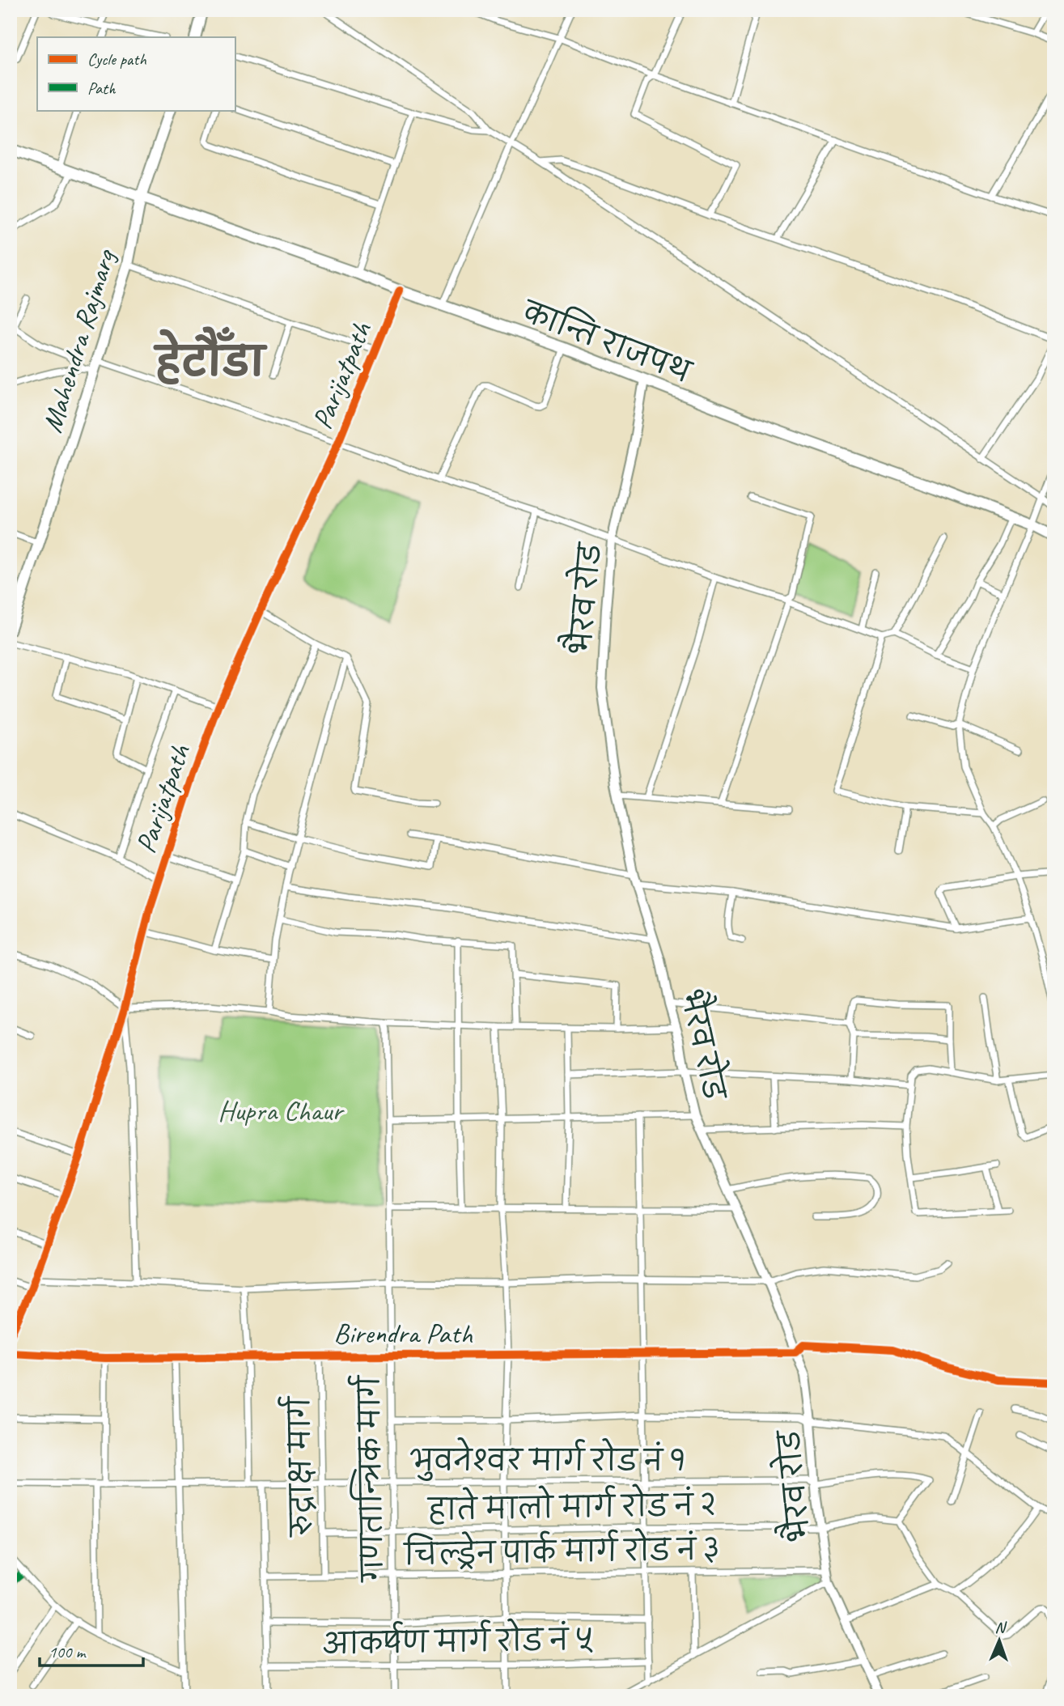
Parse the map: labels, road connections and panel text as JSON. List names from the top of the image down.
{
  "streets": {
    "main road": ["Mahendra Rajmarg", "कान्ति राजपथ", "भैरव रोड"],
    "street": [
      "Parijatpath",
      "Birendra Path",
      "भुवनेश्वर मार्ग रोड नं १",
      "रुद्राक्ष मार्ग",
      "गणतान्त्रिक मार्ग",
      "हाते मालो मार्ग रोड नं २",
      "चिल्ड्रेन पार्क मार्ग रोड नं ३",
      "आकर्षण मार्ग रोड नं ५"
    ]
  },
  "crossings": [
    ["Mahendra Rajmarg", "कान्ति राजपथ"],
    ["कान्ति राजपथ", "Parijatpath"],
    ["कान्ति राजपथ", "भैरव रोड"],
    ["भैरव रोड", "Birendra Path"],
    ["भैरव रोड", "भुवनेश्वर मार्ग रोड नं १"],
    ["भैरव रोड", "हाते मालो मार्ग रोड नं २"],
    ["भैरव रोड", "चिल्ड्रेन पार्क मार्ग रोड नं ३"],
    ["Birendra Path", "रुद्राक्ष मार्ग"],
    ["Birendra Path", "गणतान्त्रिक मार्ग"],
    ["भुवनेश्वर मार्ग रोड नं १", "रुद्राक्ष मार्ग"],
    ["भुवनेश्वर मार्ग रोड नं १", "गणतान्त्रिक मार्ग"],
    ["भुवनेश्वर मार्ग रोड नं १", "हाते मालो मार्ग रोड नं २"],
    ["रुद्राक्ष मार्ग", "हाते मालो मार्ग रोड नं २"],
    ["रुद्राक्ष मार्ग", "चिल्ड्रेन पार्क मार्ग रोड नं ३"],
    ["गणतान्त्रिक मार्ग", "हाते मालो मार्ग रोड नं २"],
    ["गणतान्त्रिक मार्ग", "चिल्ड्रेन पार्क मार्ग रोड नं ३"],
    ["गणतान्त्रिक मार्ग", "आकर्षण मार्ग रोड नं ५"]
  ],
  "districts": ["हेटौँडा"],
  "parks": ["Hupra Chaur"],
  "legend": ["Cycle path", "Path"],
  "scale_bar": "100 m",
  "north": "top"
}
